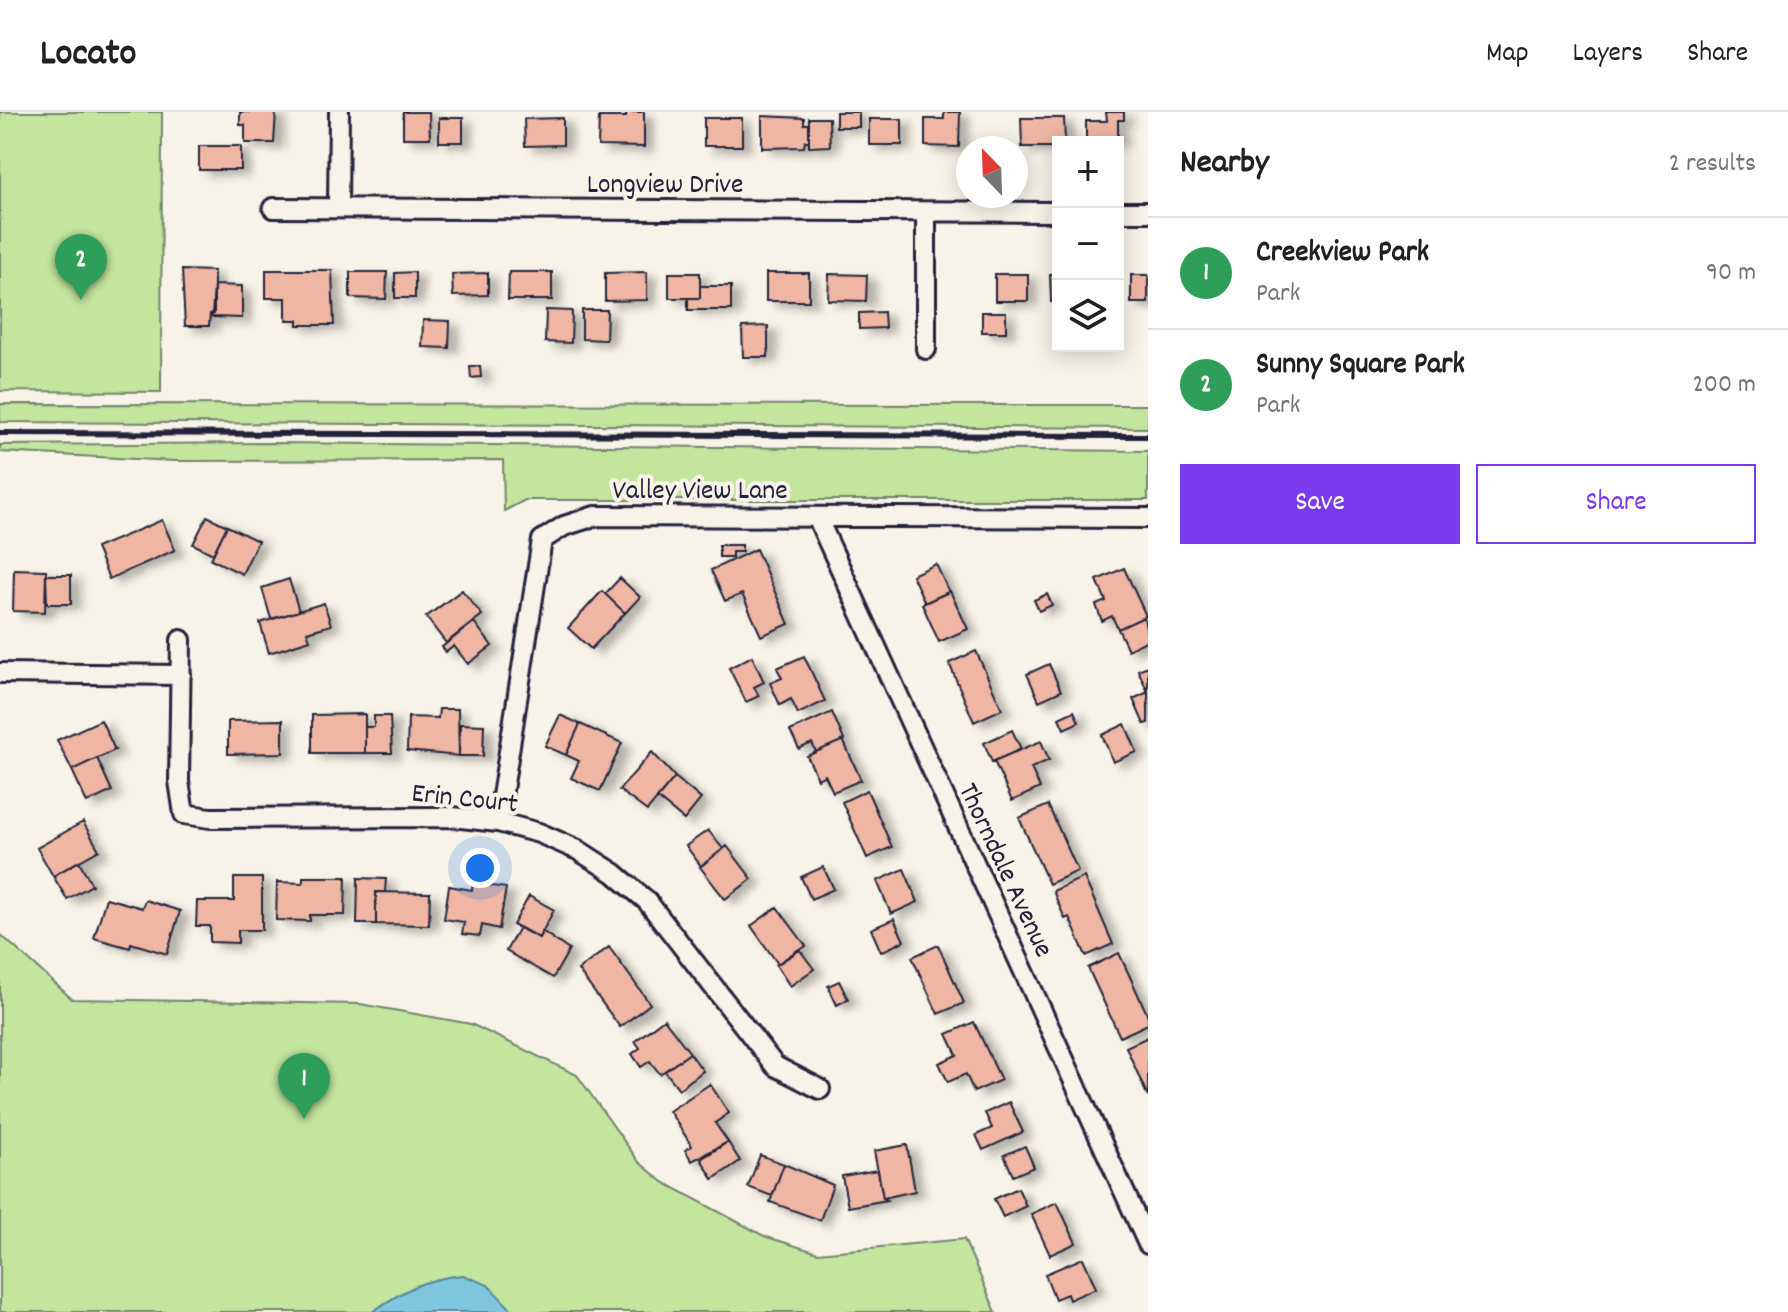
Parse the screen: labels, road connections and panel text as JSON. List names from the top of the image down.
{
  "streets": {
    "street": [
      "Longview Drive",
      "Valley View Lane",
      "Erin Court",
      "Thorndale Avenue"
    ]
  },
  "crossings": [
    ["Valley View Lane", "Erin Court"],
    ["Valley View Lane", "Thorndale Avenue"]
  ],
  "north": "top left",
  "page": {
    "header": "Locato",
    "nav": ["Map", "Layers", "Share"],
    "heading": ["Nearby", "2 results"],
    "map_buttons": ["+", "−"],
    "list": [
      {
        "mark": "1",
        "name": "Creekview Park",
        "note": "Park",
        "value": "90 m"
      },
      {
        "mark": "2",
        "name": "Sunny Square Park",
        "note": "Park",
        "value": "200 m"
      }
    ],
    "pins": ["2", "1"],
    "buttons": ["Save", "Share"]
  }
}
